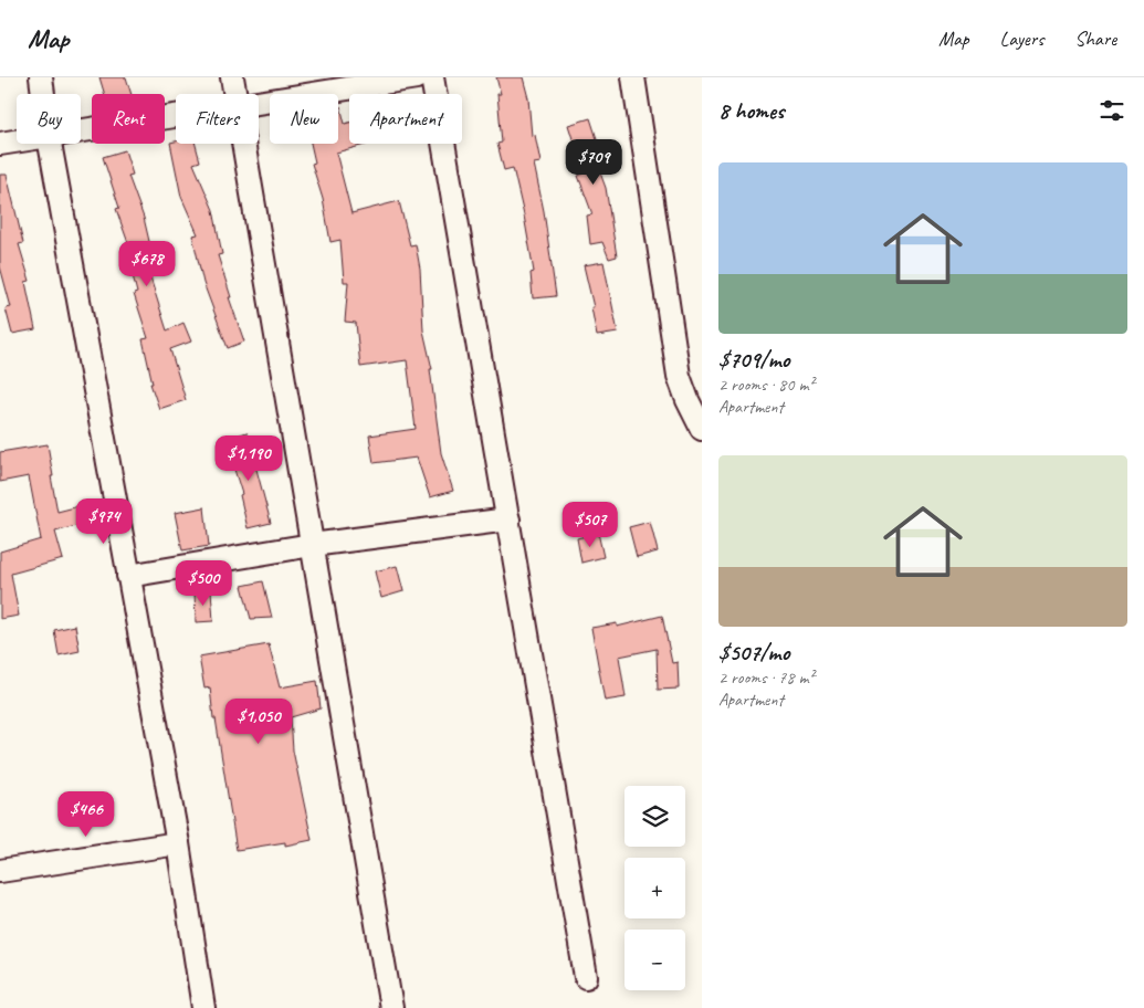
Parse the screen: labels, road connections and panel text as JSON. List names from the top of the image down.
{
  "page": {
    "header": "Map",
    "nav": ["Map", "Layers", "Share"],
    "heading": "8 homes",
    "chip": [
      "Buy",
      "Rent",
      "Filters",
      "New",
      "Apartment"
    ],
    "price": [
      "$709",
      "$678",
      "$1,190",
      "$974",
      "$507",
      "$500",
      "$1,050",
      "$466"
    ],
    "list": [
      {
        "name": "$709/mo",
        "note": "2 rooms · 80 m² · Apartment"
      },
      {
        "name": "$507/mo",
        "note": "2 rooms · 78 m² · Apartment"
      }
    ],
    "map_buttons": ["+", "−"]
  }
}
